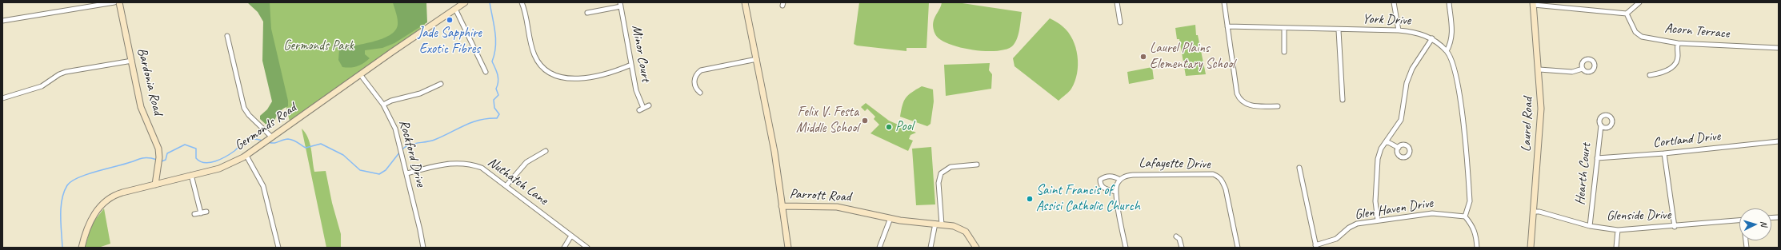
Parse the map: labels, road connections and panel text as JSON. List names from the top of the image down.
{
  "streets": {
    "street": [
      "York Drive",
      "Acorn Terrace",
      "Minor Court",
      "Bardonia Road",
      "Laurel Road",
      "Germonds Road",
      "Cortland Drive",
      "Rockford Drive",
      "Lafayette Drive",
      "Hearth Court",
      "Nuthatch Lane",
      "Parrott Road",
      "Glen Haven Drive",
      "Glenside Drive"
    ]
  },
  "crossings": [
    ["York Drive", "Glen Haven Drive"],
    ["Bardonia Road", "Germonds Road"],
    ["Laurel Road", "Glenside Drive"],
    ["Germonds Road", "Rockford Drive"],
    ["Cortland Drive", "Hearth Court"],
    ["Rockford Drive", "Nuthatch Lane"],
    ["Hearth Court", "Glenside Drive"]
  ],
  "parks": ["Germonds Park"],
  "places": [
    "Jade Sapphire Exotic Fibres",
    "Laurel Plains Elementary School",
    "Felix V. Festa Middle School",
    "Pool",
    "Saint Francis of Assisi Catholic Church"
  ],
  "north": "right"
}
